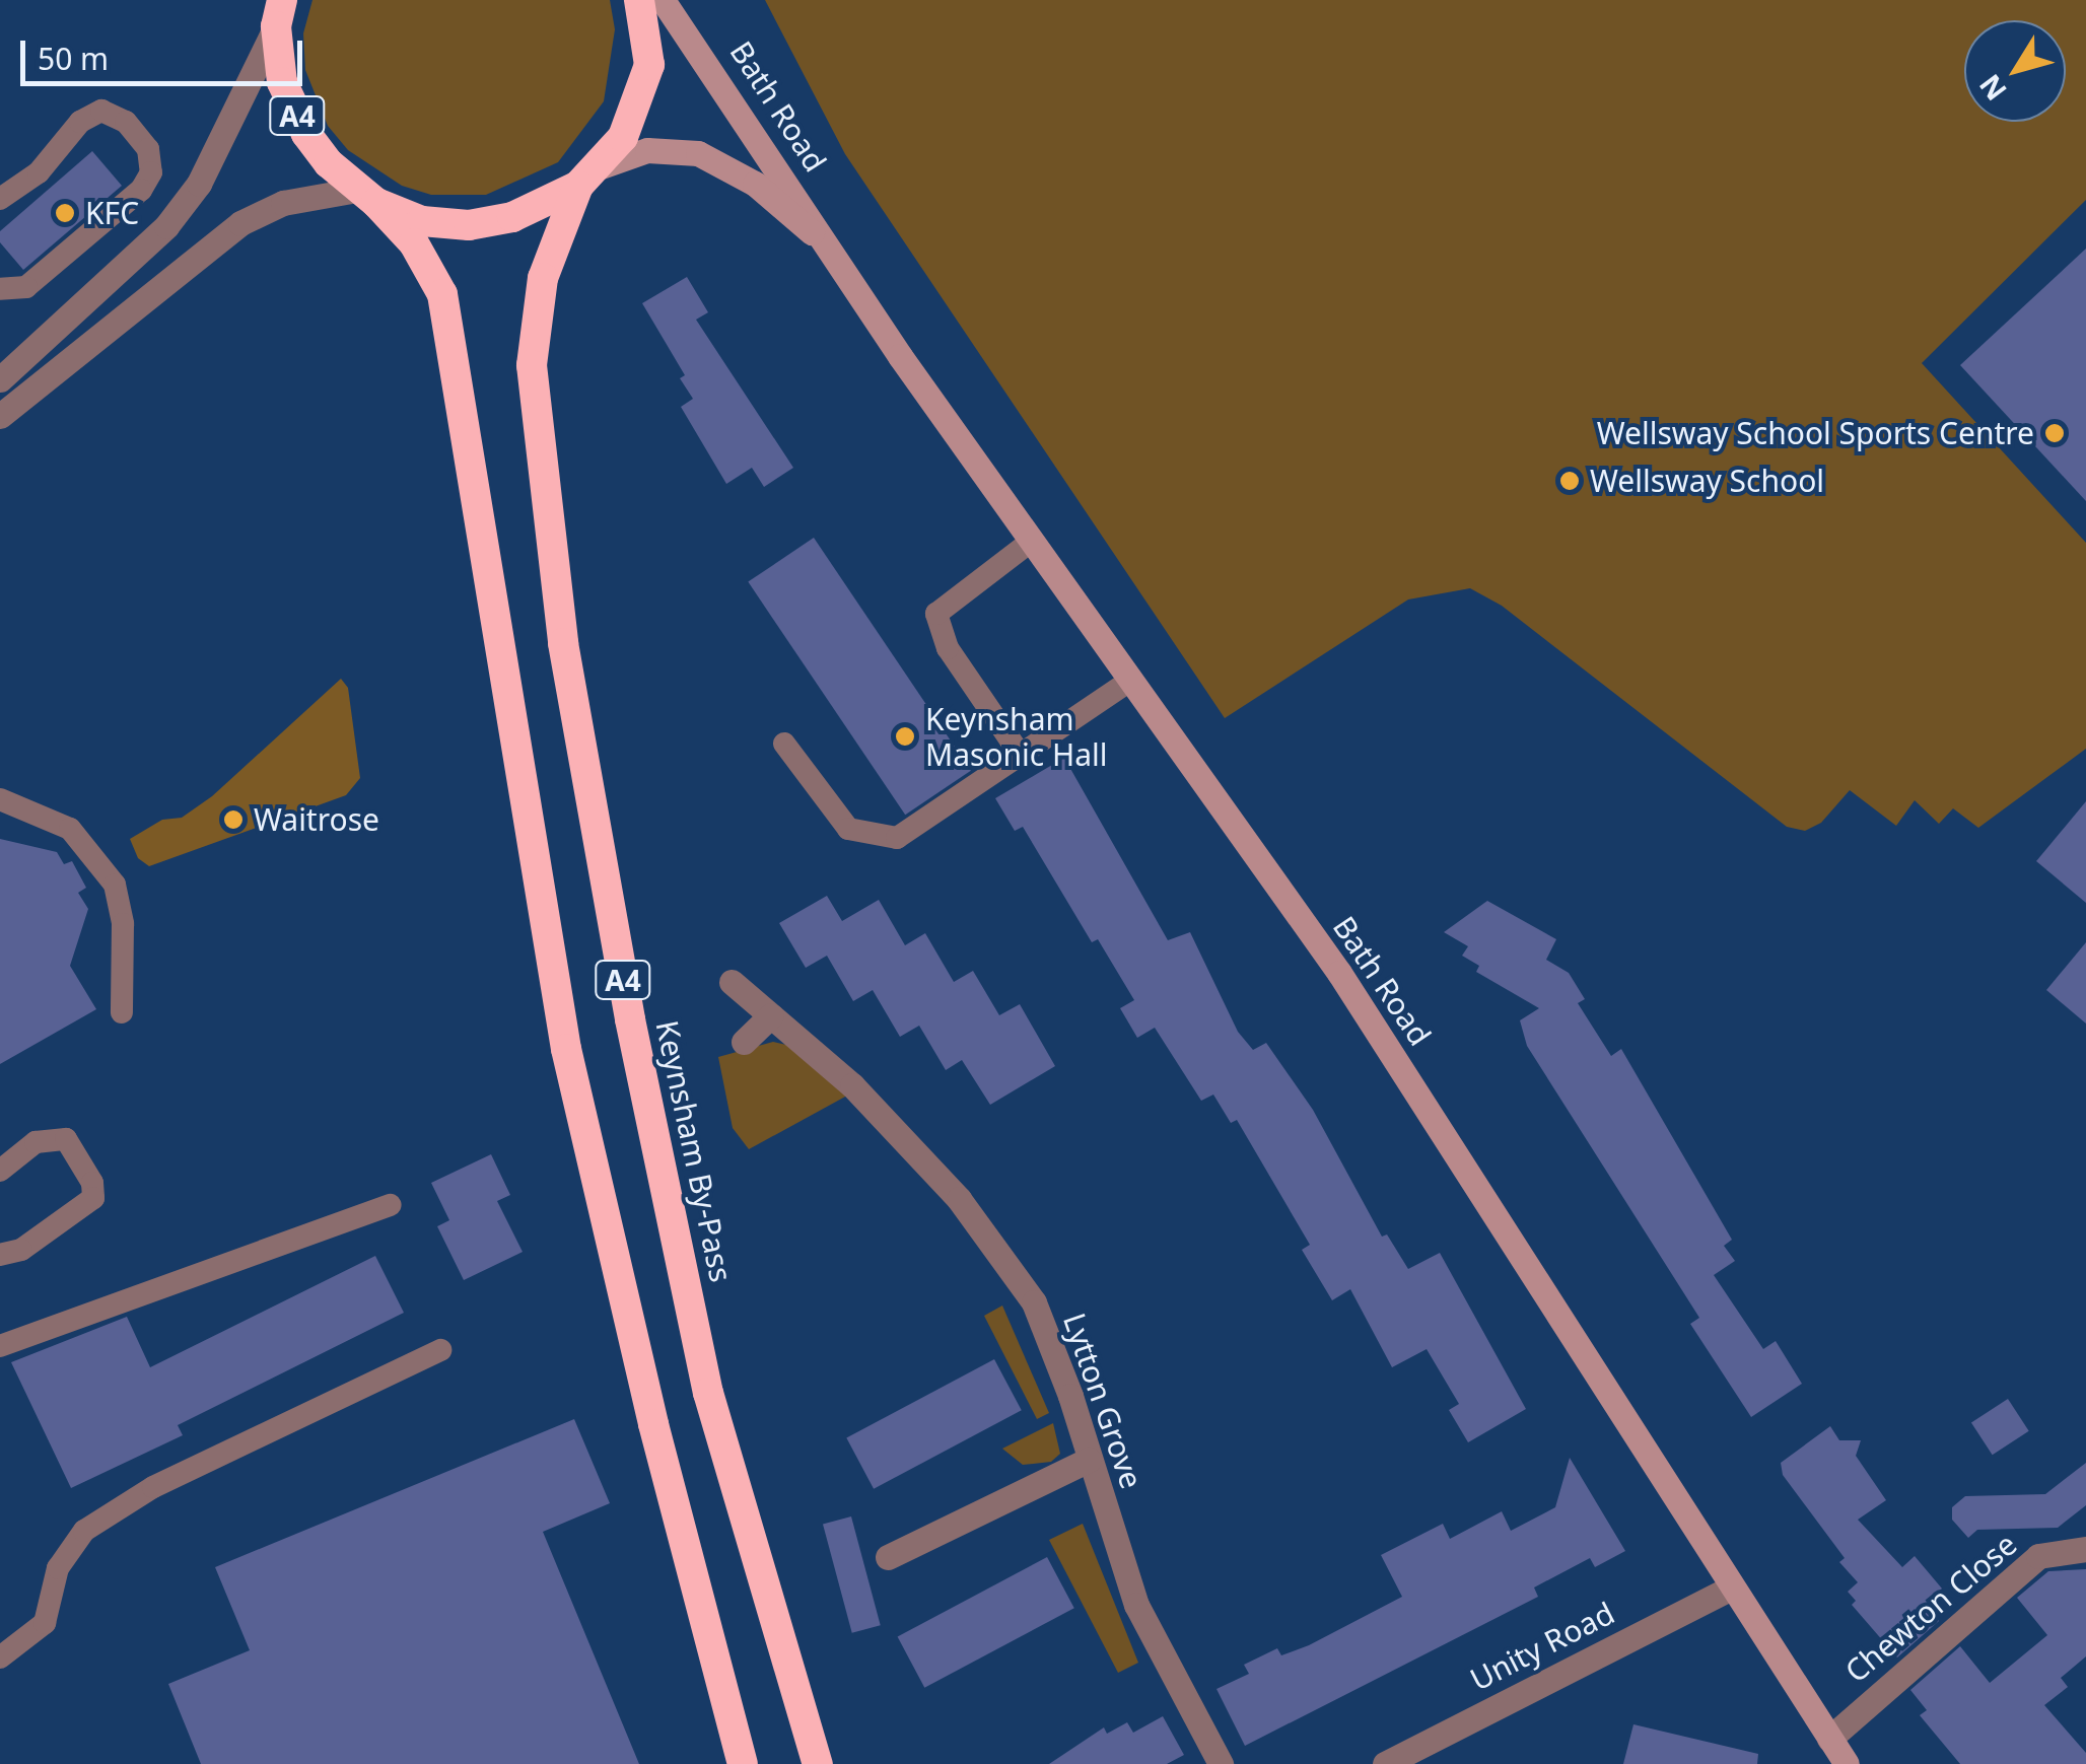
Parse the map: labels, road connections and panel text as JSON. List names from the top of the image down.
{
  "streets": {
    "highway": ["A4", "Keynsham By-Pass"],
    "main road": ["Bath Road"],
    "street": ["Lytton Grove", "Chewton Close", "Unity Road"]
  },
  "crossings": [
    ["Bath Road", "A4"],
    ["Bath Road", "Keynsham By-Pass"],
    ["Bath Road", "Chewton Close"],
    ["Bath Road", "Unity Road"],
    ["A4", "Keynsham By-Pass"]
  ],
  "places": [
    "KFC",
    "Wellsway School Sports Centre",
    "Wellsway School",
    "Keynsham Masonic Hall",
    "Waitrose"
  ],
  "scale_bar": "50 m",
  "north": "bottom left"
}
